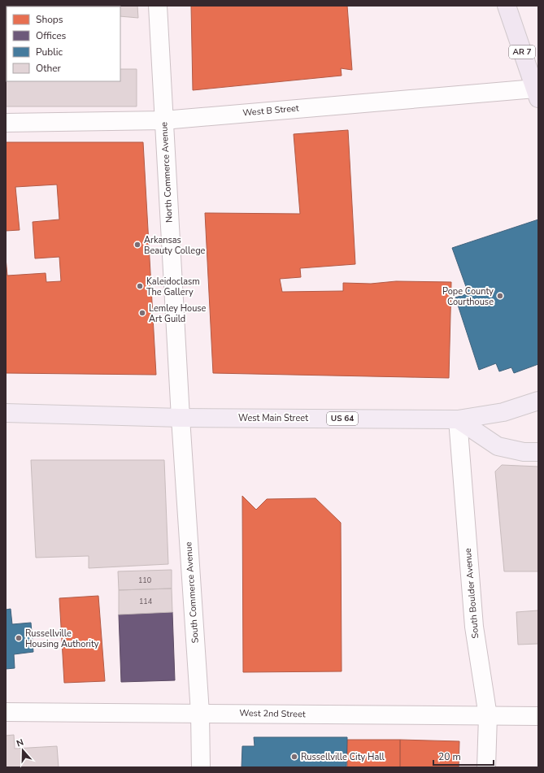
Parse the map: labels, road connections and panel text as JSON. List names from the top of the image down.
{
  "streets": {
    "highway": ["AR 7"],
    "main road": ["West Main Street", "US 64"],
    "street": [
      "West B Street",
      "North Commerce Avenue",
      "South Commerce Avenue",
      "South Boulder Avenue",
      "West 2nd Street"
    ]
  },
  "crossings": [
    ["AR 7", "West B Street"],
    ["West B Street", "North Commerce Avenue"],
    ["North Commerce Avenue", "West Main Street"],
    ["North Commerce Avenue", "South Commerce Avenue"],
    ["West Main Street", "South Commerce Avenue"],
    ["West Main Street", "South Boulder Avenue"],
    ["South Commerce Avenue", "West 2nd Street"],
    ["South Boulder Avenue", "West 2nd Street"]
  ],
  "places": [
    "Arkansas Beauty College",
    "Kaleidoclasm The Gallery",
    "Pope County Courthouse",
    "Lemley House Art Guild",
    "Russellville Housing Authority",
    "Russellville City Hall"
  ],
  "house_numbers": ["110", "114"],
  "legend": [
    "Shops",
    "Offices",
    "Public",
    "Other"
  ],
  "scale_bar": "20 m",
  "north": "top"
}
